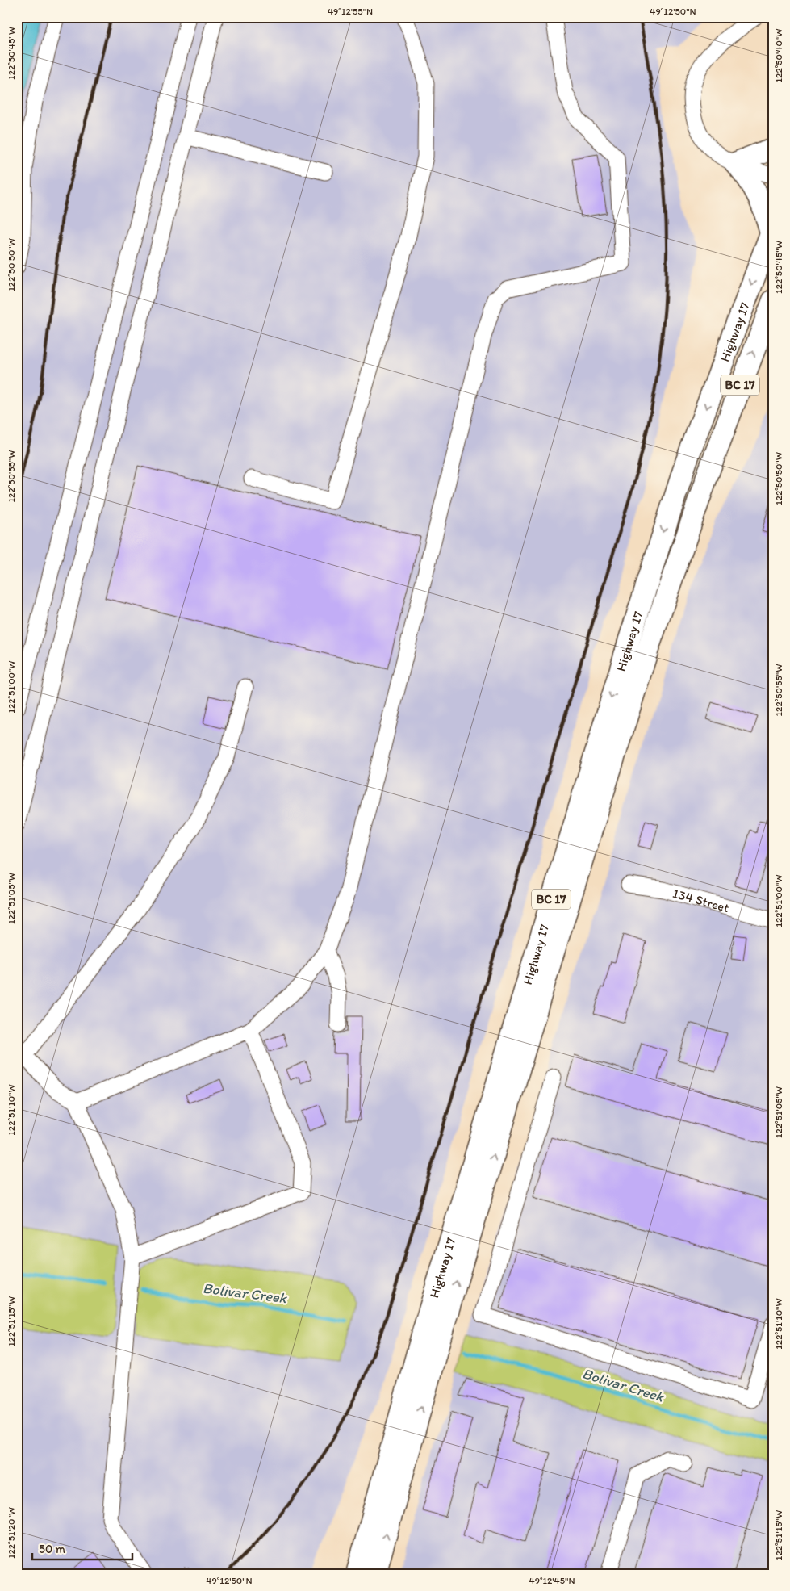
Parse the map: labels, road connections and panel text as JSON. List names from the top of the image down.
{
  "streets": {
    "highway": ["Highway 17", "BC 17"],
    "street": ["134 Street"]
  },
  "water": ["Bolivar Creek"],
  "scale_bar": "50 m",
  "coordinates": [
    "49°12'55\"N",
    "49°12'50\"N",
    "122°50'45\"W",
    "122°50'40\"W",
    "122°50'50\"W",
    "122°50'55\"W",
    "122°51'00\"W",
    "122°51'05\"W",
    "122°51'10\"W",
    "122°51'15\"W",
    "122°51'20\"W",
    "49°12'45\"N"
  ]
}
